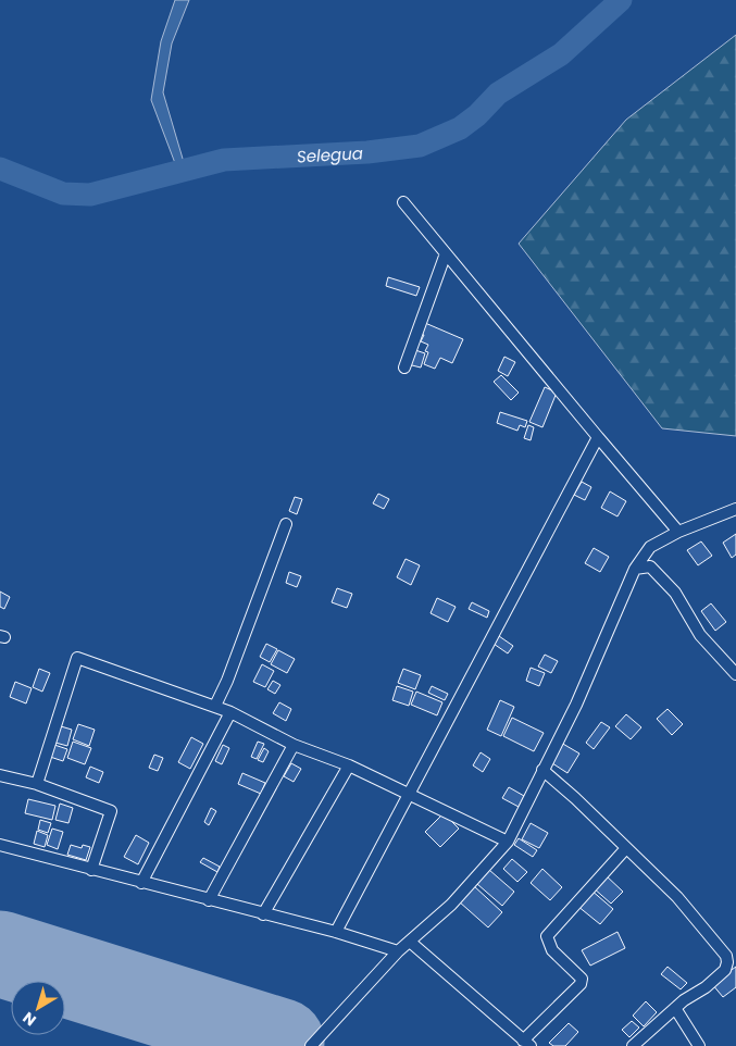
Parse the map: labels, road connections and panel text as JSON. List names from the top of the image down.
{
  "water": ["Selegua"],
  "north": "bottom left"
}
